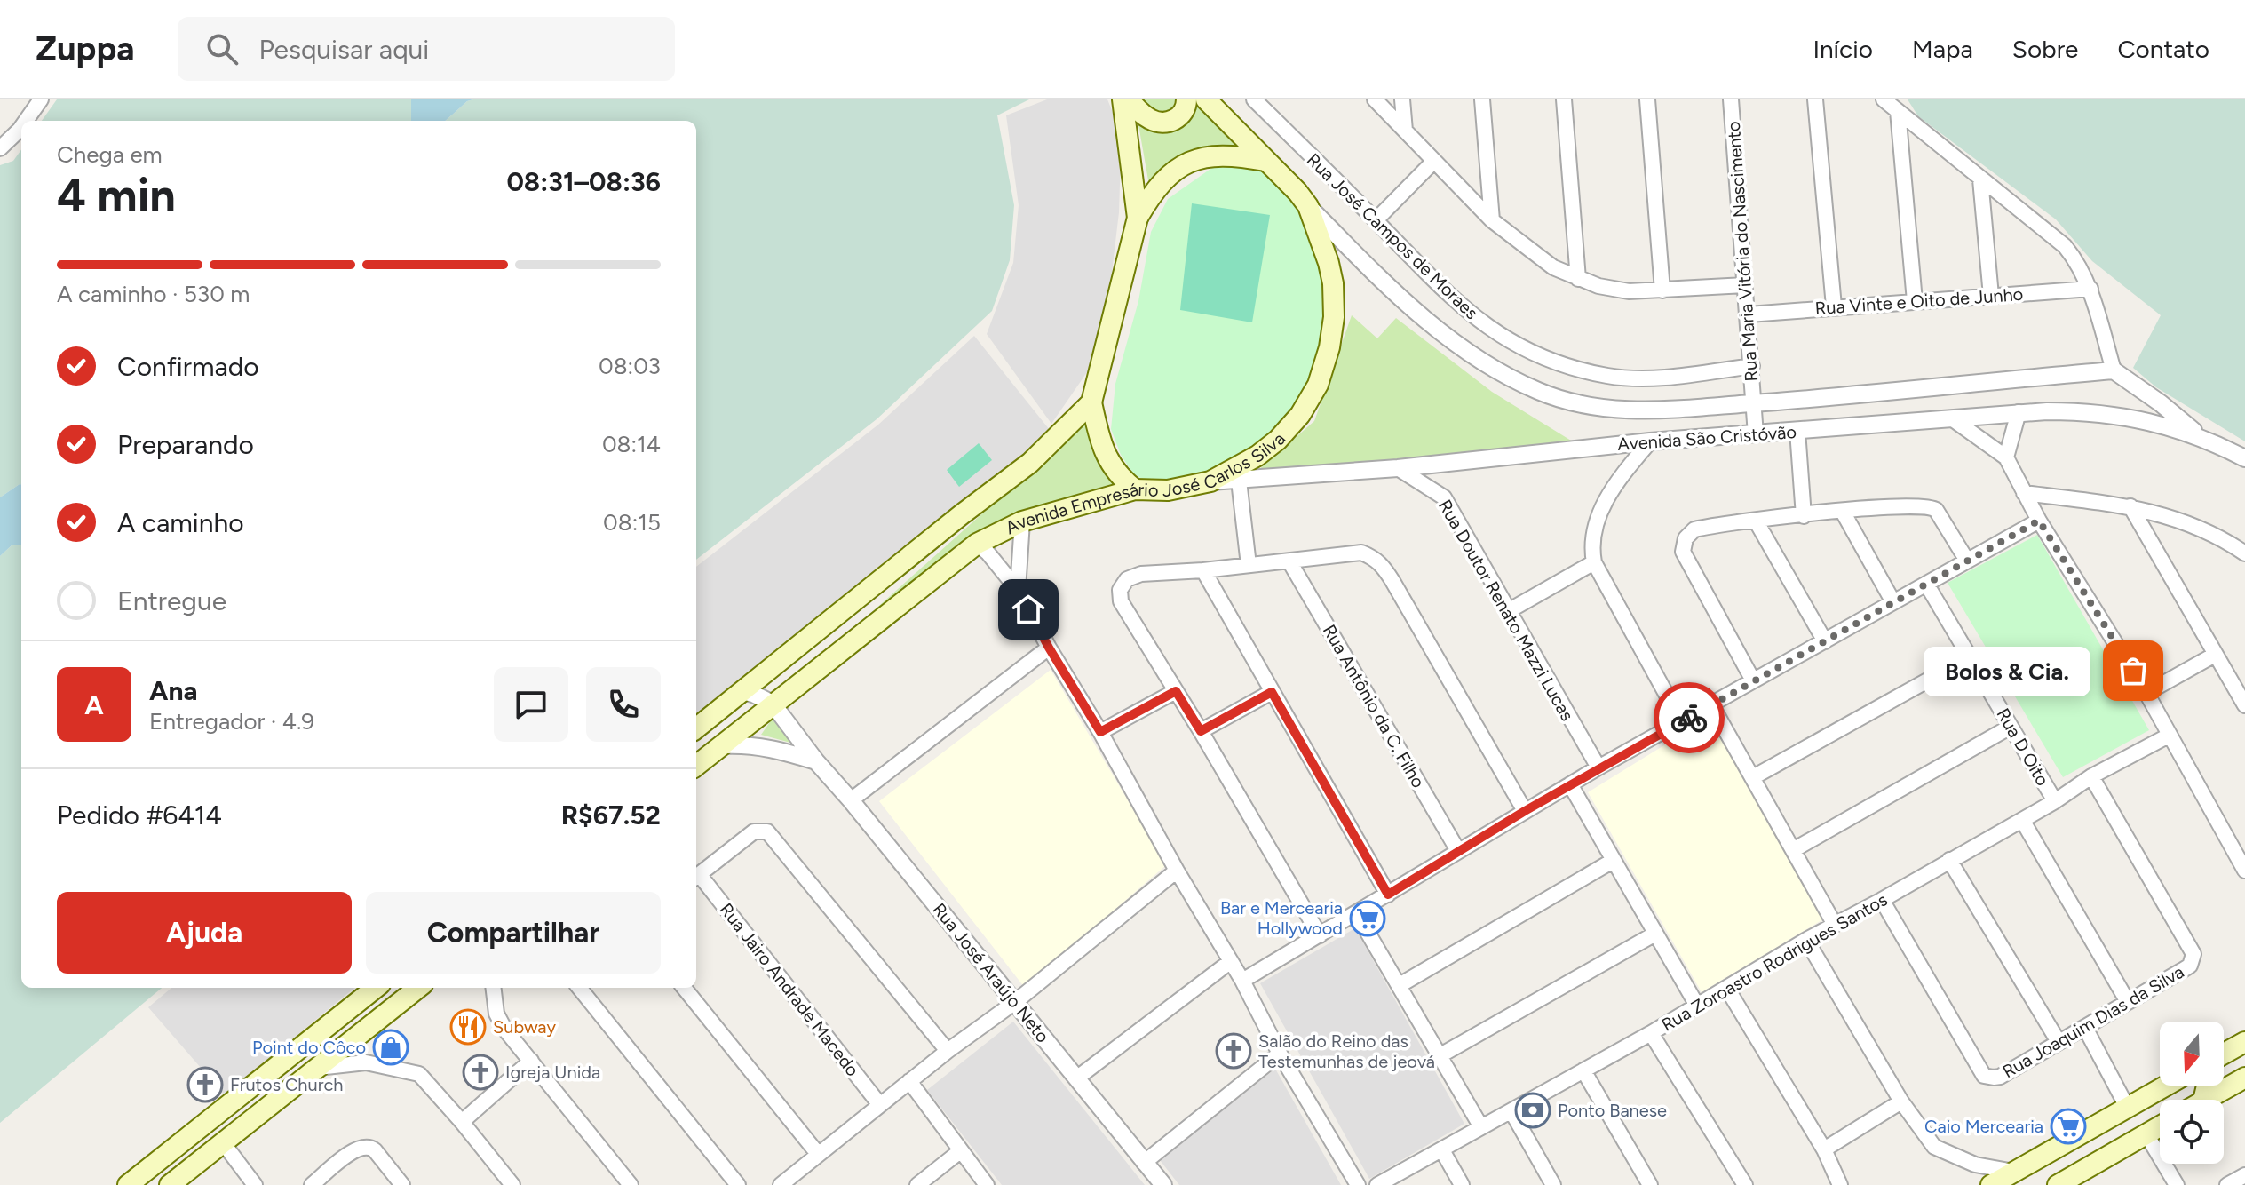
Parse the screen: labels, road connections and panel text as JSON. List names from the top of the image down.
{
  "streets": {
    "main road": ["Avenida Empresário José Carlos Silva"],
    "street": [
      "Rua José Campos de Moraes",
      "Rua Maria Vitória do Nascimento",
      "Rua Vinte e Oito de Junho",
      "Avenida São Cristóvão",
      "Rua Doutor Renato Mazzi Lucas",
      "Rua Antônio da C. Filho",
      "Rua D Oito",
      "Rua Zoroastro Rodrigues Santos",
      "Rua José Araújo Neto",
      "Rua Jairo Andrade Macedo",
      "Rua Joaquim Dias da Silva"
    ]
  },
  "crossings": [
    ["Rua José Campos de Moraes", "Rua Maria Vitória do Nascimento"],
    ["Rua Maria Vitória do Nascimento", "Rua Vinte e Oito de Junho"],
    ["Rua Maria Vitória do Nascimento", "Avenida São Cristóvão"],
    ["Avenida São Cristóvão", "Avenida Empresário José Carlos Silva"],
    ["Avenida São Cristóvão", "Rua Doutor Renato Mazzi Lucas"],
    ["Avenida Empresário José Carlos Silva", "Rua José Araújo Neto"],
    ["Rua D Oito", "Rua Zoroastro Rodrigues Santos"],
    ["Rua Zoroastro Rodrigues Santos", "Rua Joaquim Dias da Silva"]
  ],
  "places": {
    "other": ["Bolos & Cia."],
    "supermarket": ["Bar e Mercearia Hollywood", "Caio Mercearia"],
    "restaurant": ["Subway"],
    "shop": ["Point do Côco"],
    "church": ["Salão do Reino das Testemunhas de jeová", "Igreja Unida", "Frutos Church"],
    "bank": ["Ponto Banese"]
  },
  "north": "bottom",
  "page": {
    "header": "Zuppa",
    "search": "Pesquisar aqui",
    "nav": [
      "Início",
      "Mapa",
      "Sobre",
      "Contato"
    ],
    "heading": ["4 min", "Chega em", "08:31–08:36"],
    "panel": [
      "Ana",
      "Entregador · 4.9",
      "Pedido #6414",
      "R$67.52"
    ],
    "bar": "A caminho · 530 m",
    "list": [
      ["Confirmado", "08:03"],
      ["Preparando", "08:14"],
      ["A caminho", "08:15"],
      "Entregue"
    ],
    "bubble": "Bolos & Cia.",
    "round": "A",
    "buttons": ["Ajuda", "Compartilhar"]
  }
}
